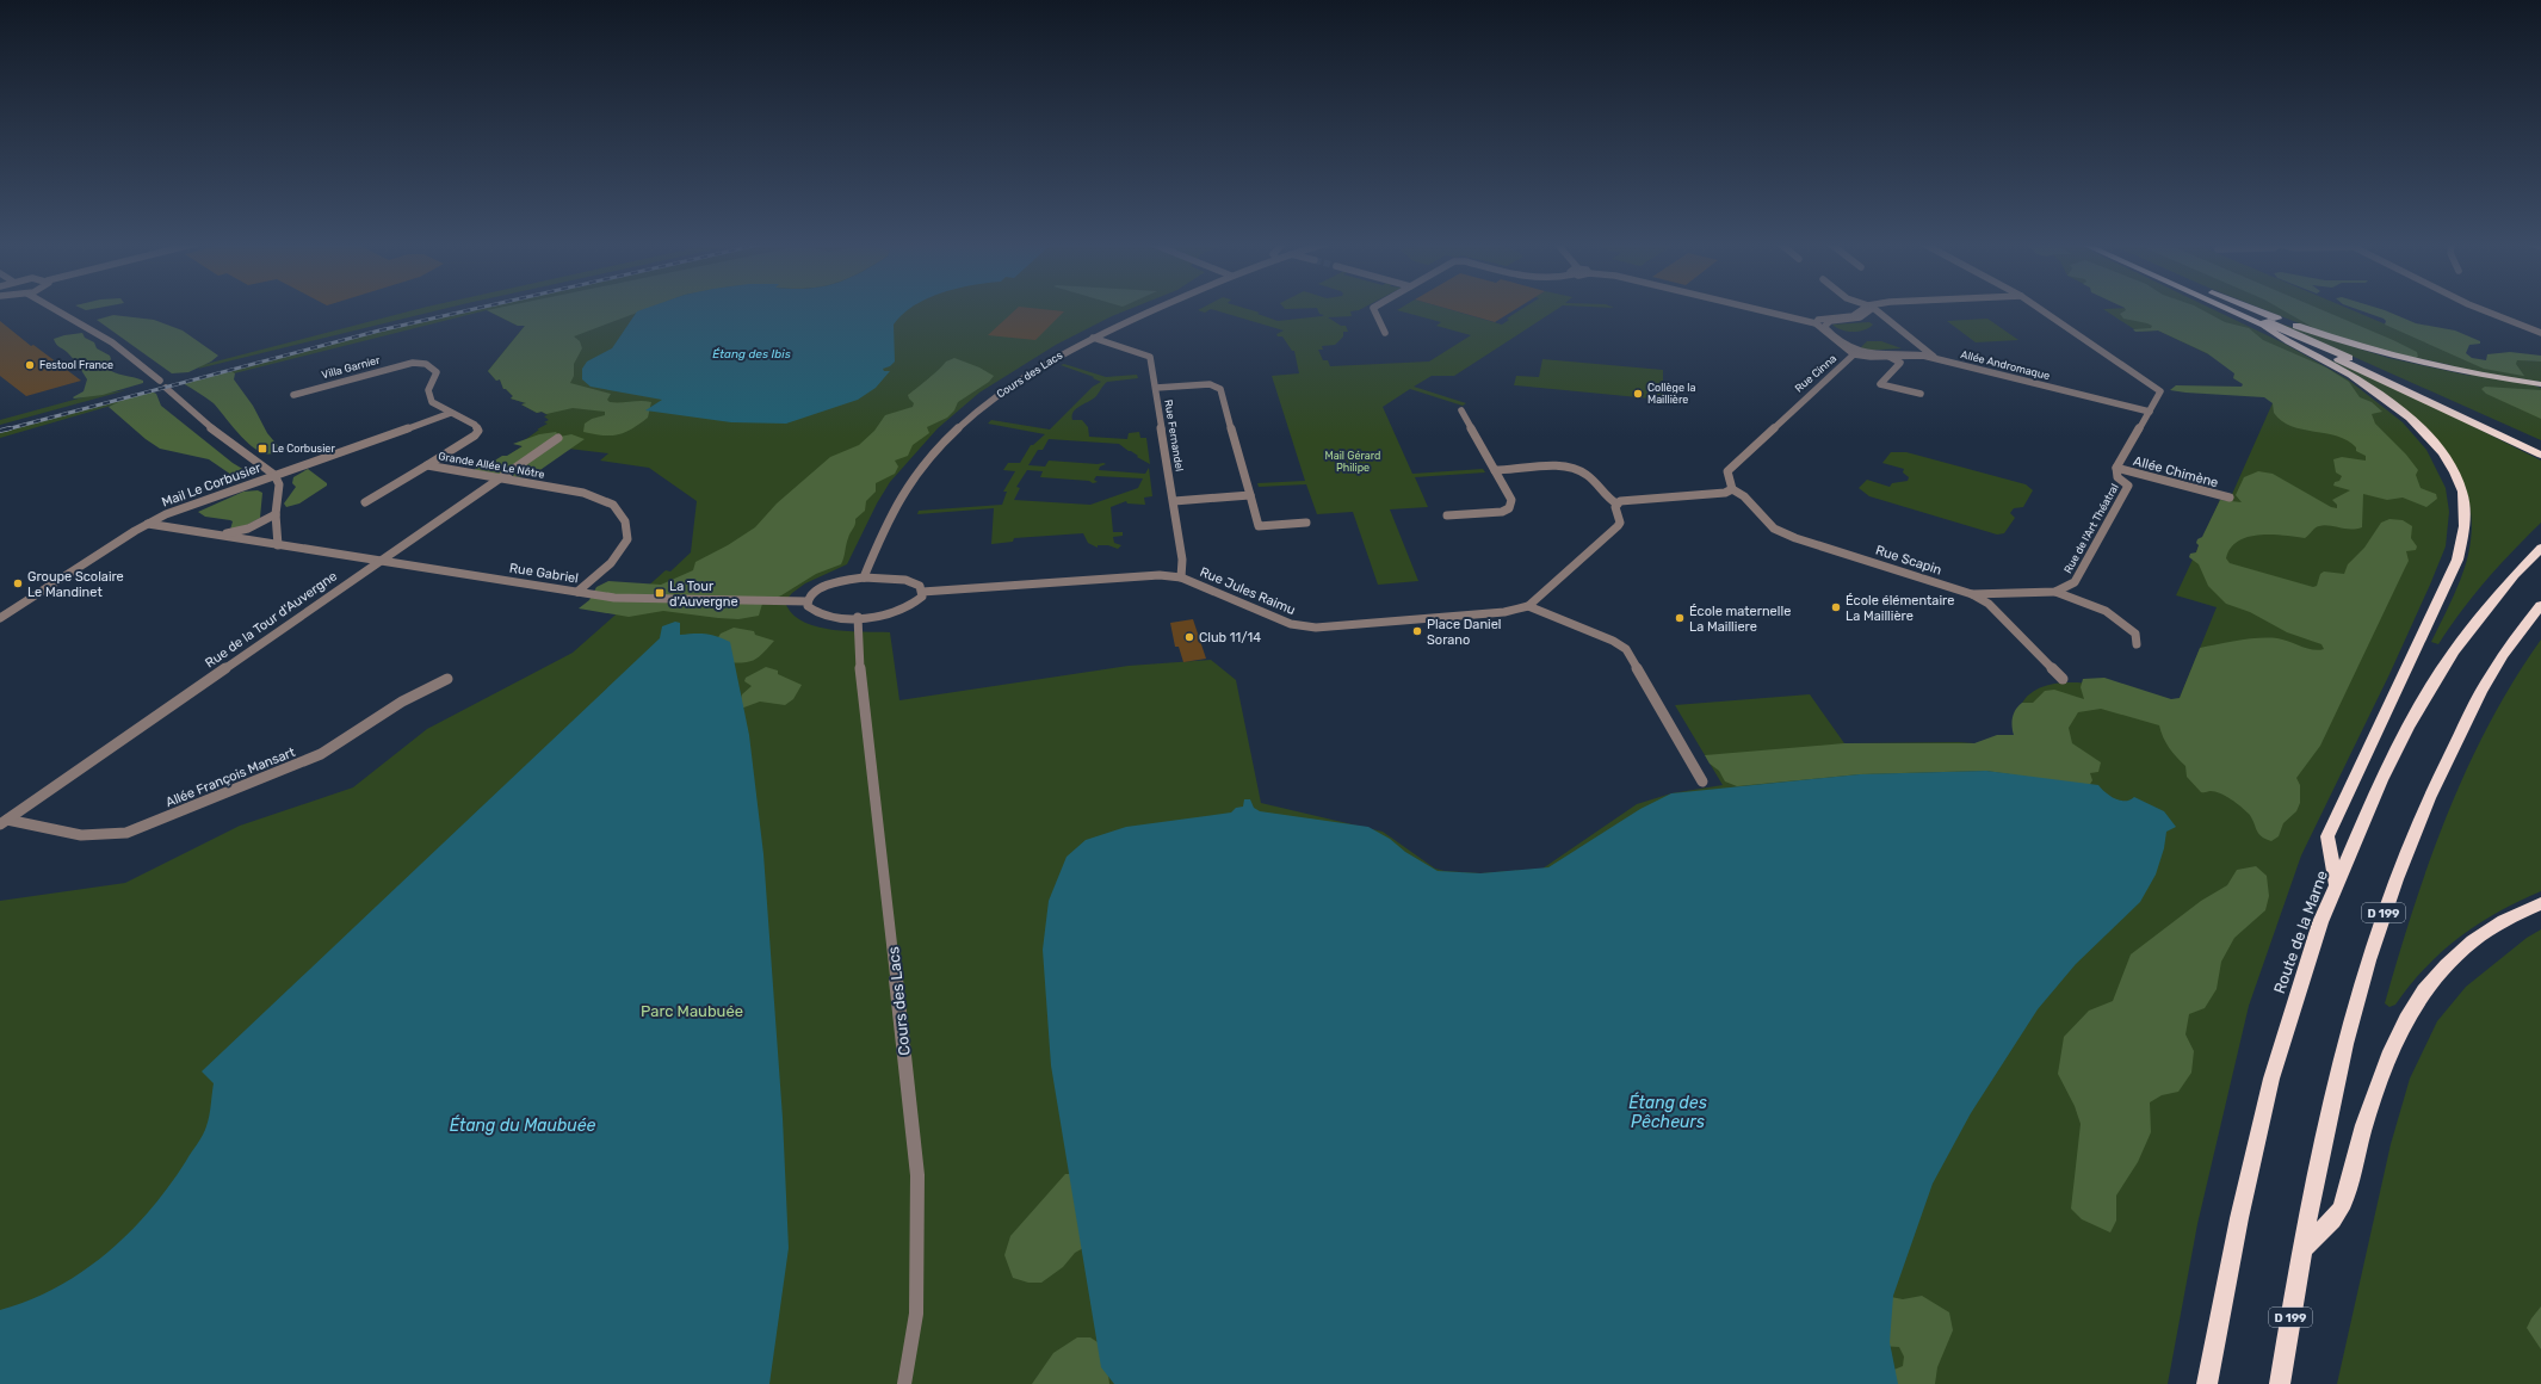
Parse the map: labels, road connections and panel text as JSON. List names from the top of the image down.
{
  "streets": {
    "highway": ["D 199", "Route de la Marne"],
    "street": [
      "Allée Andromaque",
      "Villa Garnier",
      "Rue Cinna",
      "Cours des Lacs",
      "Rue Fernandel",
      "Grande Allée Le Nôtre",
      "Allée Chimène",
      "Mail Le Corbusier",
      "Rue de l'Art Théatral",
      "Rue Scapin",
      "Rue Gabriel",
      "Rue Jules Raimu",
      "Rue de la Tour d'Auvergne",
      "Allée François Mansart"
    ]
  },
  "crossings": [
    ["Allée Andromaque", "Rue Cinna"],
    ["Allée Andromaque", "Rue de l'Art Théatral"],
    ["Villa Garnier", "Grande Allée Le Nôtre"],
    ["Rue Cinna", "Rue Scapin"],
    ["Cours des Lacs", "Rue Fernandel"],
    ["Rue Fernandel", "Rue Jules Raimu"],
    ["Grande Allée Le Nôtre", "Mail Le Corbusier"],
    ["Grande Allée Le Nôtre", "Rue Gabriel"],
    ["Grande Allée Le Nôtre", "Rue de la Tour d'Auvergne"],
    ["Allée Chimène", "Rue de l'Art Théatral"],
    ["Mail Le Corbusier", "Rue Gabriel"],
    ["Rue de l'Art Théatral", "Rue Scapin"],
    ["Rue Gabriel", "Rue de la Tour d'Auvergne"],
    ["Rue de la Tour d'Auvergne", "Allée François Mansart"]
  ],
  "water": ["Étang des Ibis", "Étang des Pêcheurs", "Étang du Maubuée"],
  "parks": ["Mail Gérard Philipe", "Parc Maubuée"],
  "places": {
    "other": [
      "Festool France",
      "Collège la Maillière",
      "Groupe Scolaire Le Mandinet",
      "École élémentaire La Maillière",
      "École maternelle La Mailliere",
      "Place Daniel Sorano",
      "Club 11/14"
    ],
    "transit": ["Le Corbusier", "La Tour d'Auvergne"]
  }
}
